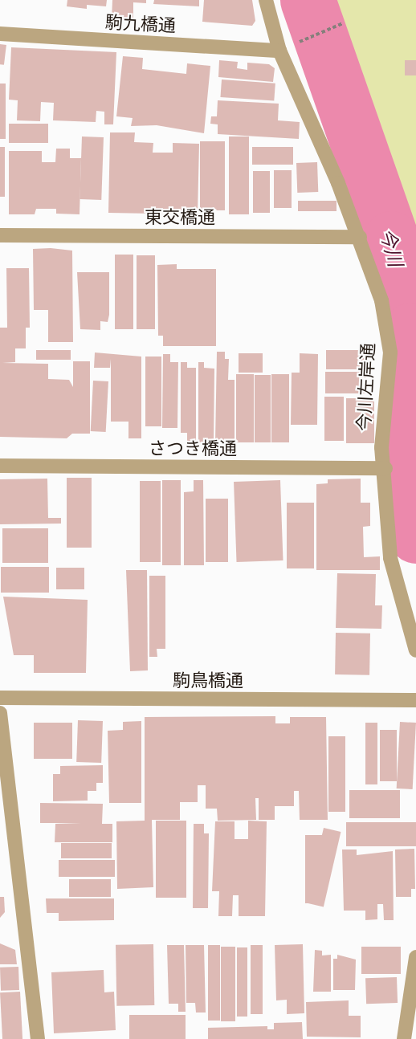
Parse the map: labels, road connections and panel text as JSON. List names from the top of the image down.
{
  "streets": {
    "street": [
      "駒九橋通",
      "東交橋通",
      "今川左岸通",
      "さつき橋通",
      "駒鳥橋通"
    ]
  },
  "crossings": [
    ["駒九橋通", "今川左岸通"],
    ["東交橋通", "今川左岸通"],
    ["今川左岸通", "さつき橋通"]
  ],
  "water": ["今川"]
}
